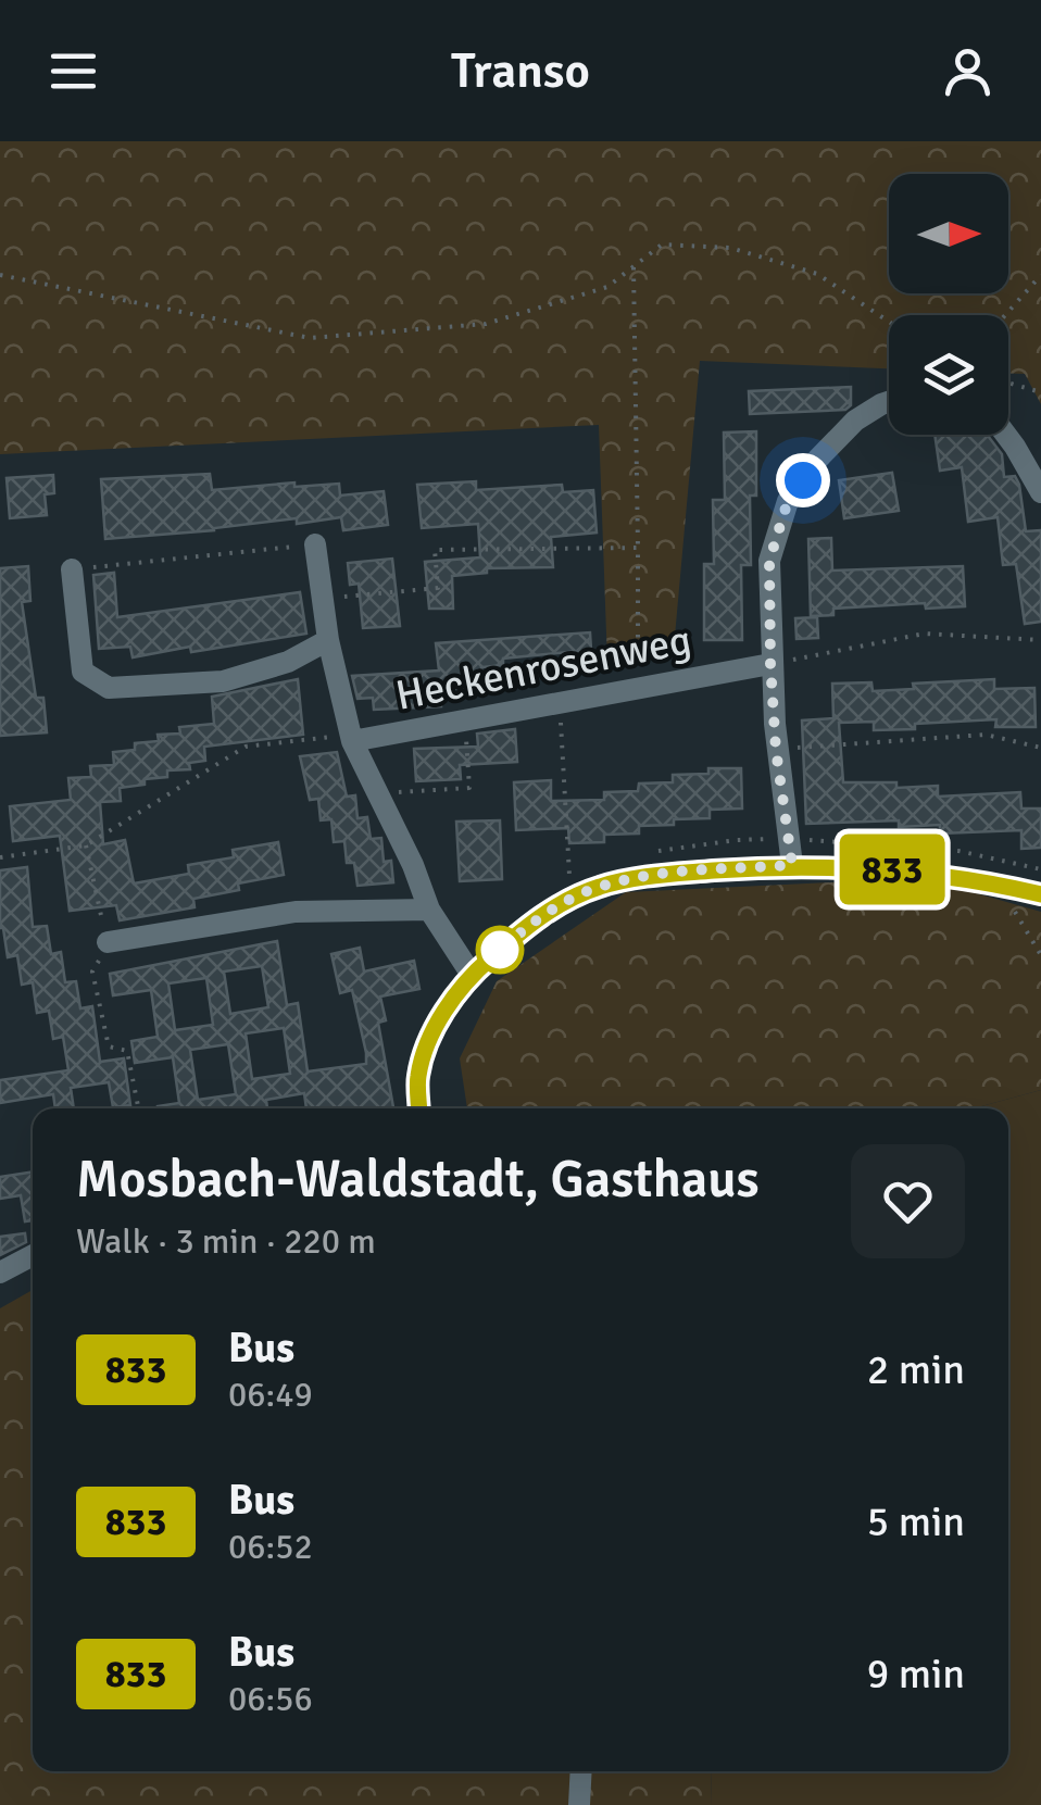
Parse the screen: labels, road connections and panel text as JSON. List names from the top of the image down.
{
  "streets": {
    "street": ["Heckenrosenweg"]
  },
  "lines": ["bus line 833"],
  "north": "right",
  "page": {
    "header": "Transo",
    "on_map": "833",
    "heading": ["Mosbach-Waldstadt, Gasthaus", "Walk · 3 min · 220 m"],
    "list": [
      {
        "mark": "833",
        "name": "Bus",
        "note": "06:49",
        "value": "2 min"
      },
      {
        "mark": "833",
        "name": "Bus",
        "note": "06:52",
        "value": "5 min"
      },
      {
        "mark": "833",
        "name": "Bus",
        "note": "06:56",
        "value": "9 min"
      }
    ]
  }
}
